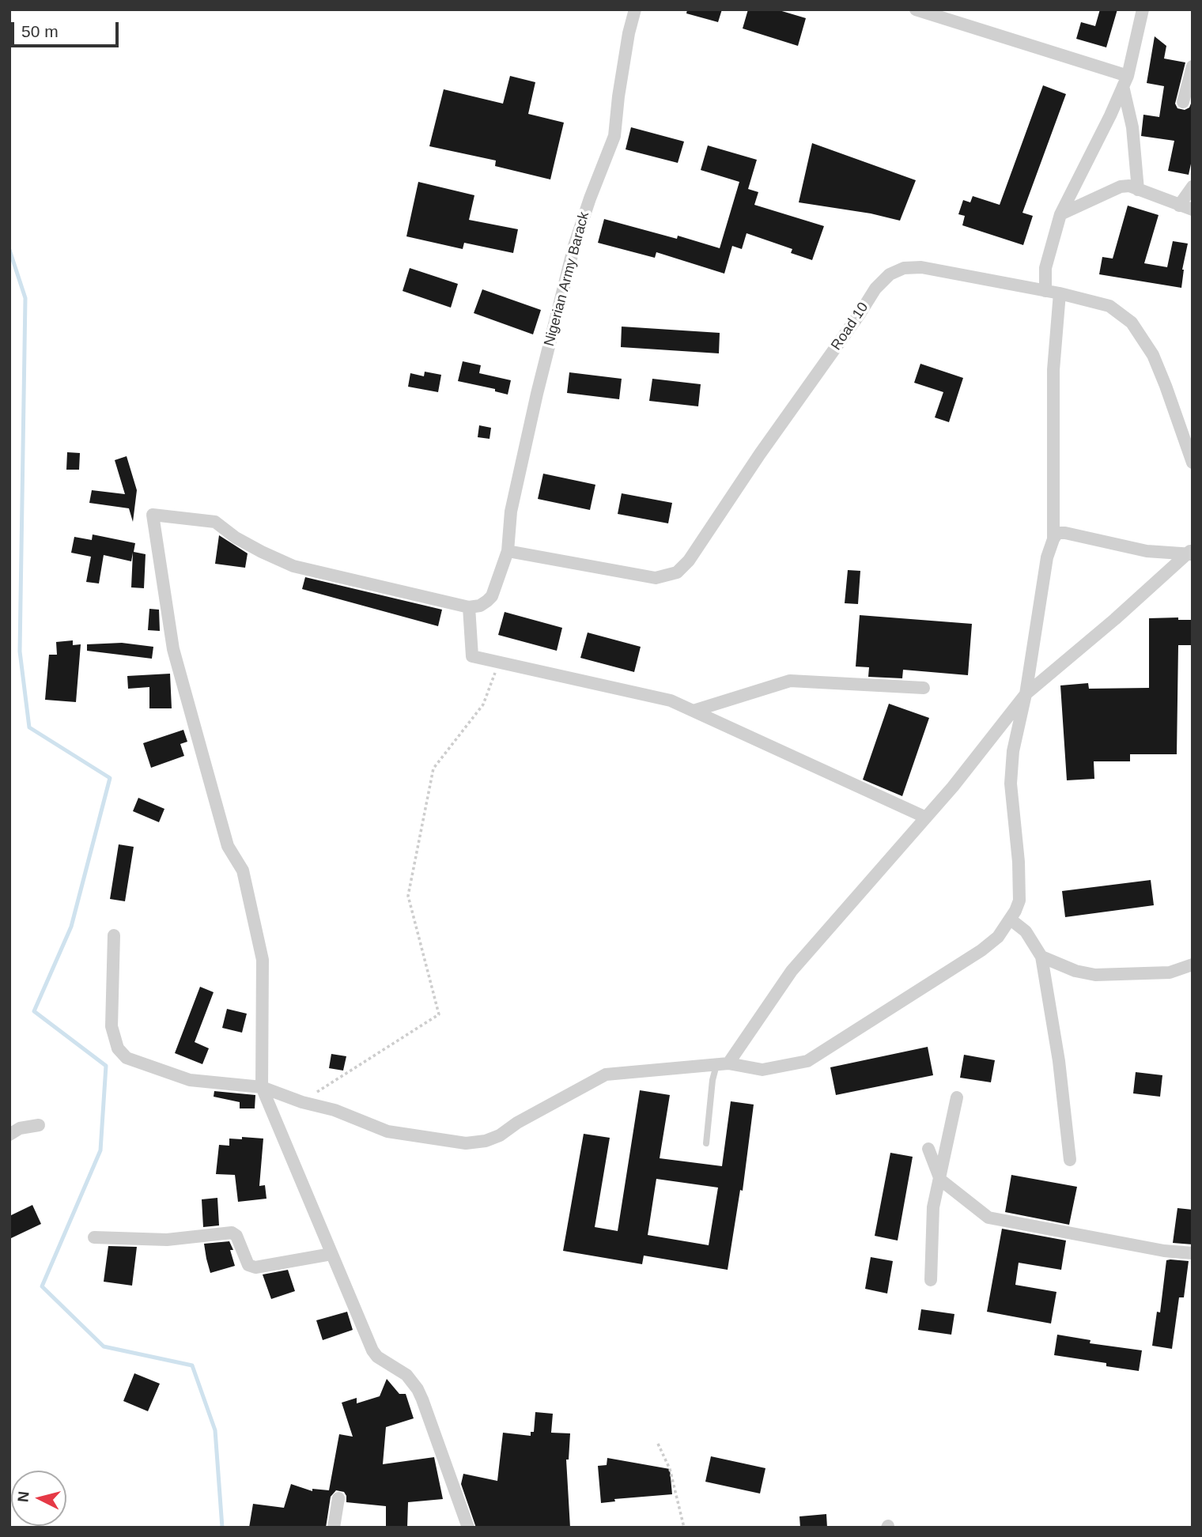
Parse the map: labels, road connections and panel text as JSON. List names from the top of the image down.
{
  "streets": {
    "street": ["Nigerian Army Barack", "Road 10"]
  },
  "crossings": [
    ["Nigerian Army Barack", "Road 10"]
  ],
  "scale_bar": "50 m",
  "north": "left"
}
